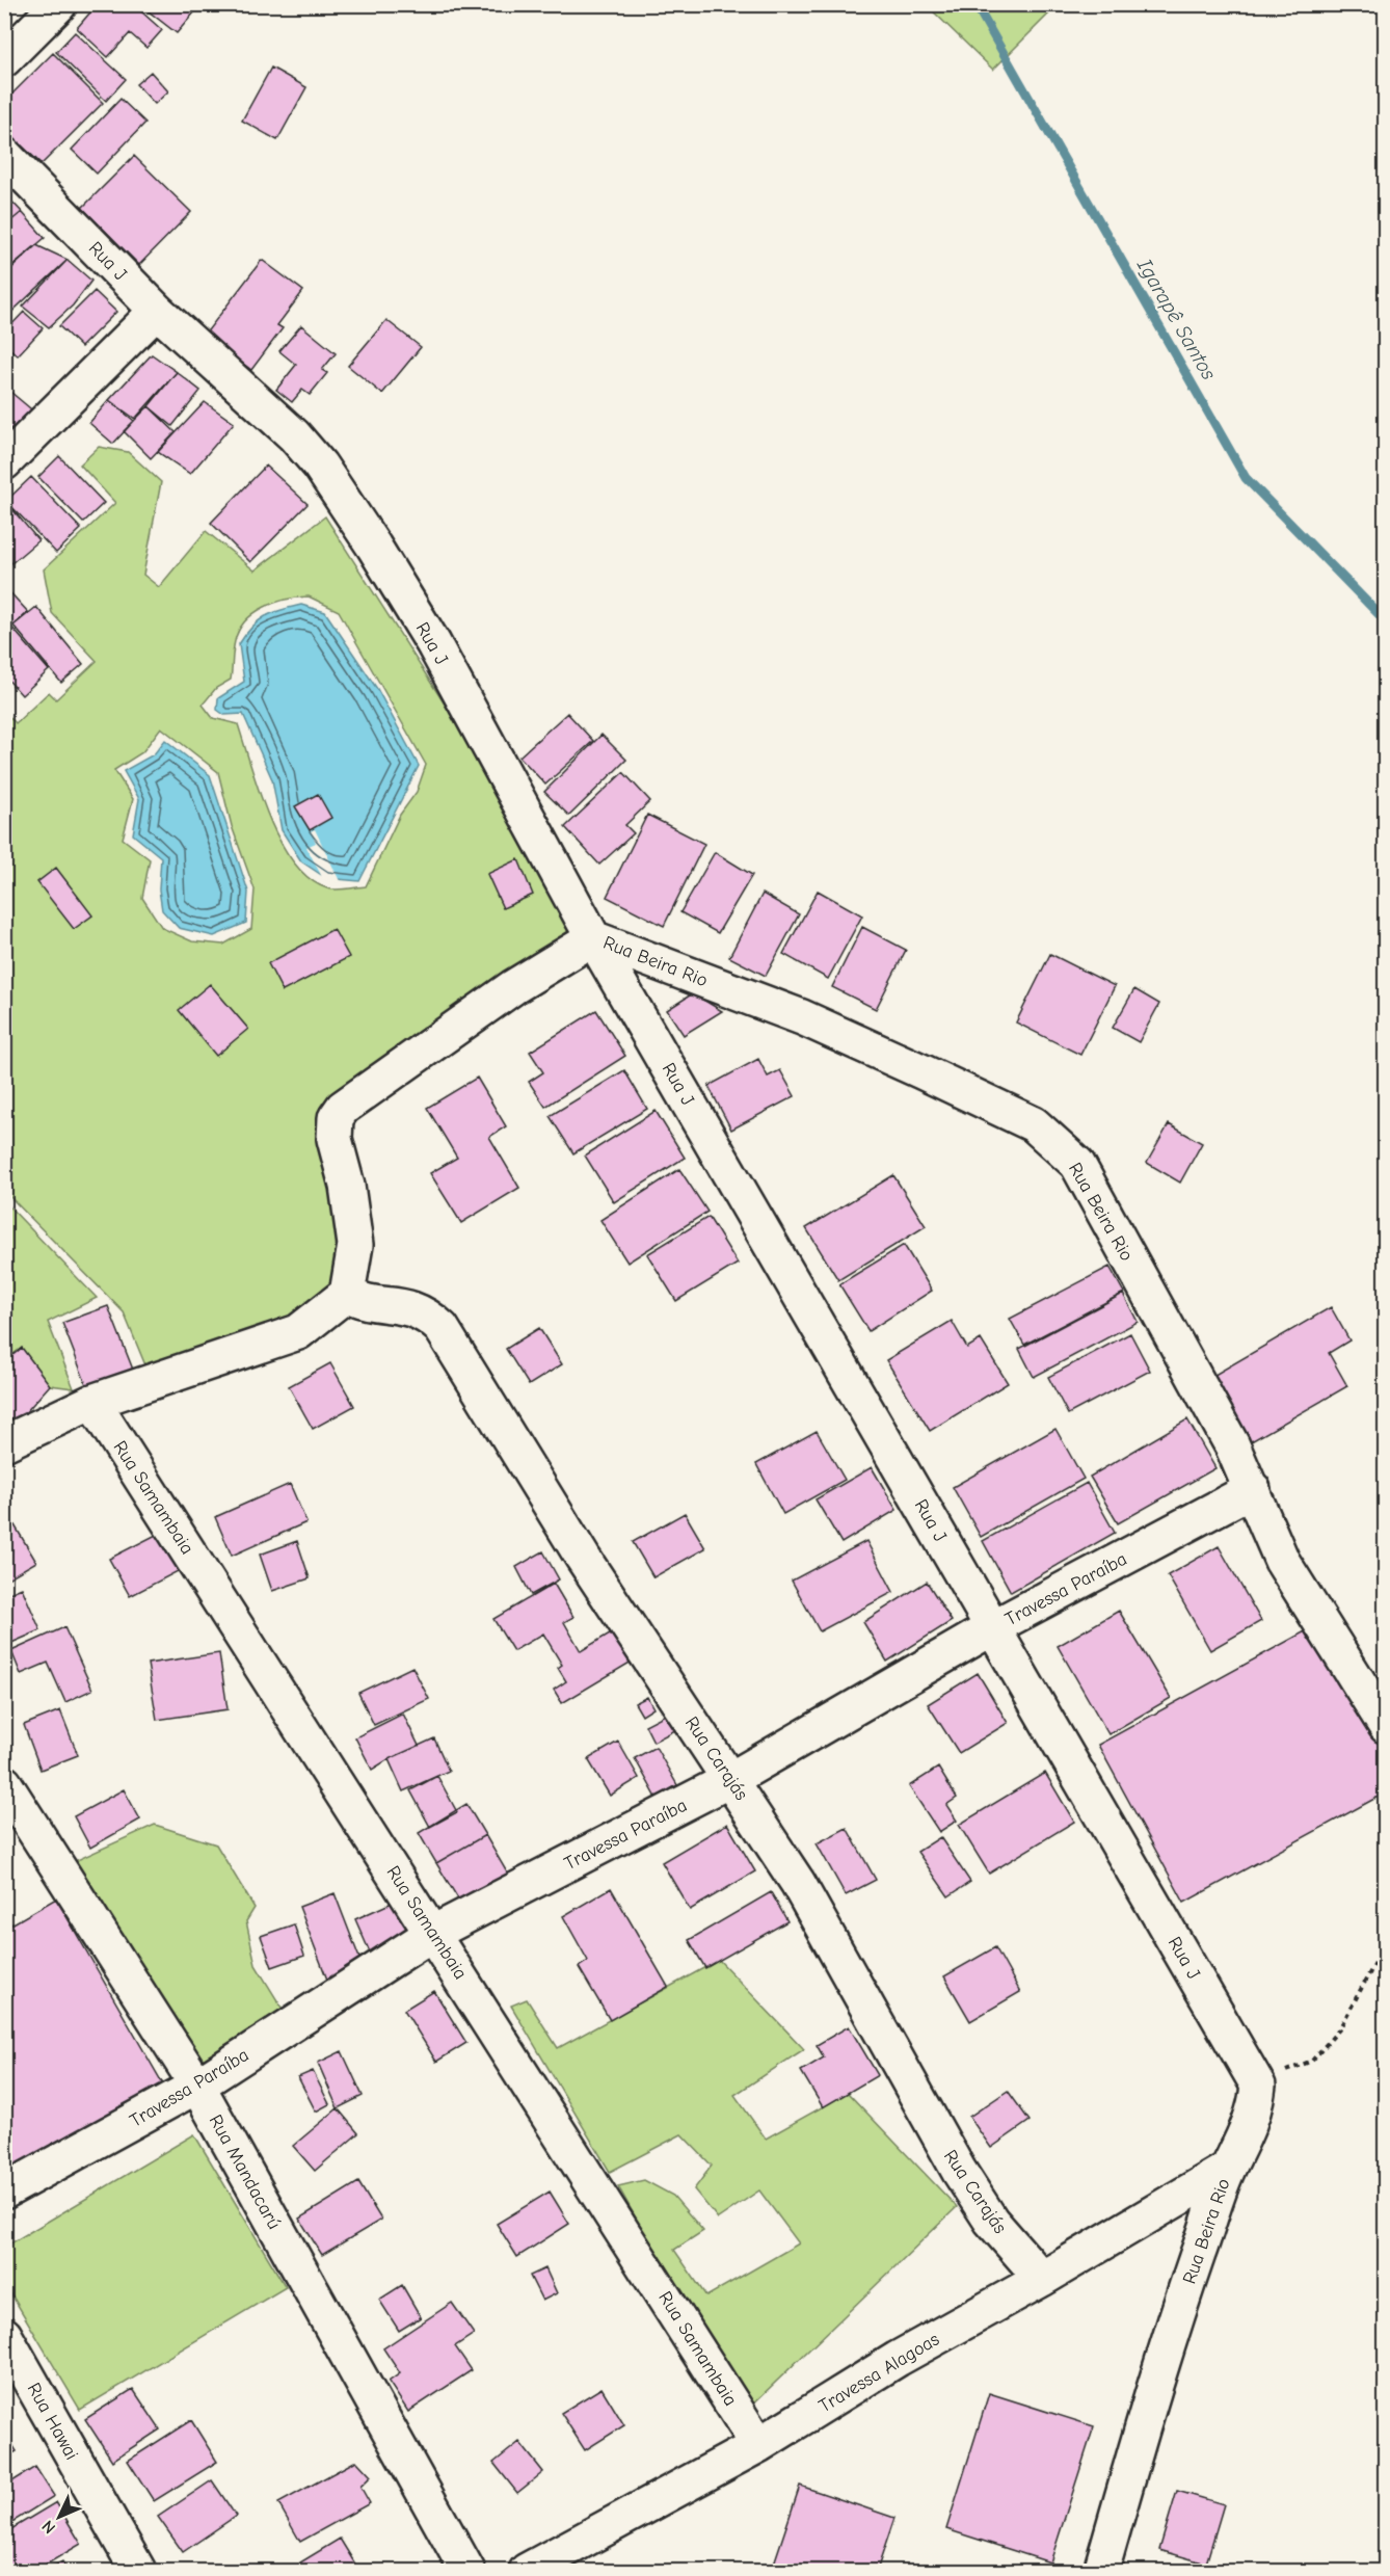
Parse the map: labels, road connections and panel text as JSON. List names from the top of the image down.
{
  "streets": {
    "street": [
      "Rua J",
      "Rua Beira Rio",
      "Rua Samambaia",
      "Travessa Paraíba",
      "Rua Carajás",
      "Rua Mandacarú",
      "Travessa Alagoas",
      "Rua Hawai"
    ]
  },
  "crossings": [
    ["Rua J", "Rua Beira Rio"],
    ["Rua J", "Travessa Paraíba"],
    ["Rua Beira Rio", "Travessa Paraíba"],
    ["Rua Beira Rio", "Travessa Alagoas"],
    ["Rua Samambaia", "Travessa Paraíba"],
    ["Rua Samambaia", "Travessa Alagoas"],
    ["Travessa Paraíba", "Rua Carajás"],
    ["Travessa Paraíba", "Rua Mandacarú"],
    ["Rua Carajás", "Travessa Alagoas"]
  ],
  "water": ["Igarapê Santos"],
  "north": "bottom left"
}
